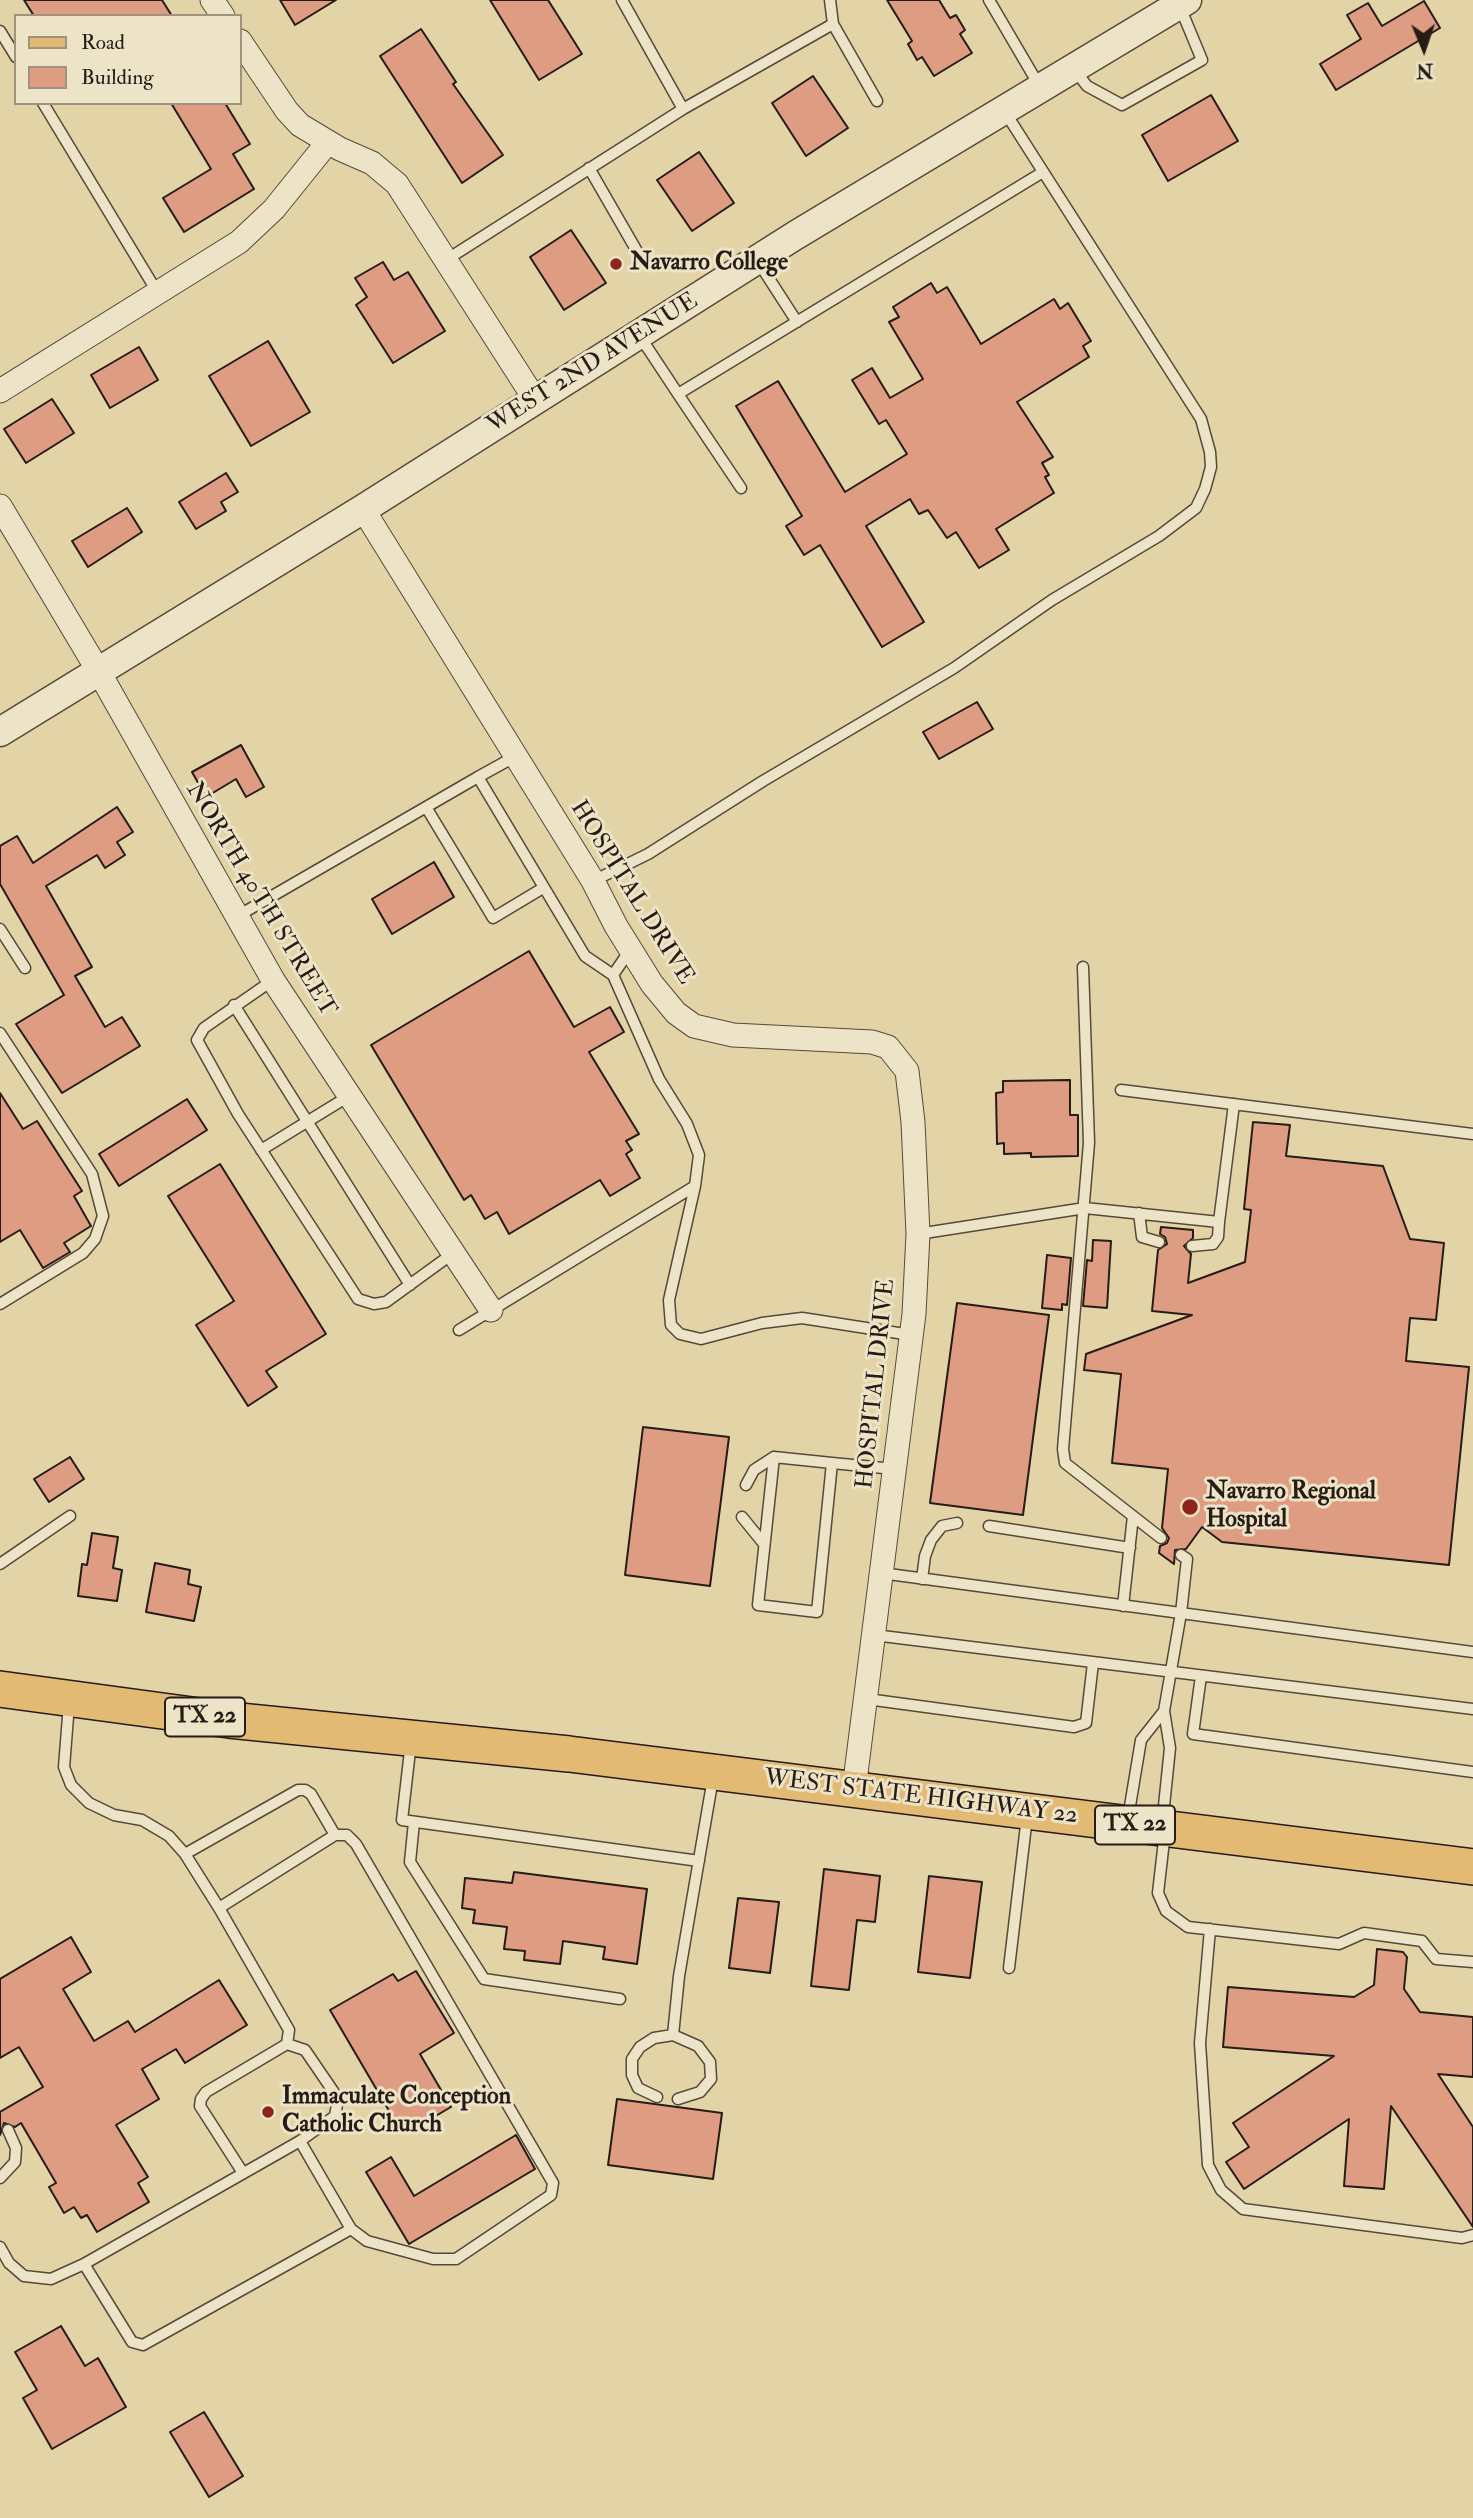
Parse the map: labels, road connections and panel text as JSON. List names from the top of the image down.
{
  "streets": {
    "main road": ["TX 22", "WEST STATE HIGHWAY 22"],
    "street": ["WEST 2ND AVENUE", "HOSPITAL DRIVE", "NORTH 40TH STREET"]
  },
  "crossings": [
    ["WEST 2ND AVENUE", "HOSPITAL DRIVE"],
    ["WEST 2ND AVENUE", "NORTH 40TH STREET"],
    ["HOSPITAL DRIVE", "WEST STATE HIGHWAY 22"],
    ["TX 22", "WEST STATE HIGHWAY 22"]
  ],
  "places": ["Navarro College", "Navarro Regional Hospital", "Immaculate Conception Catholic Church"],
  "legend": ["Road", "Building"],
  "north": "bottom"
}
